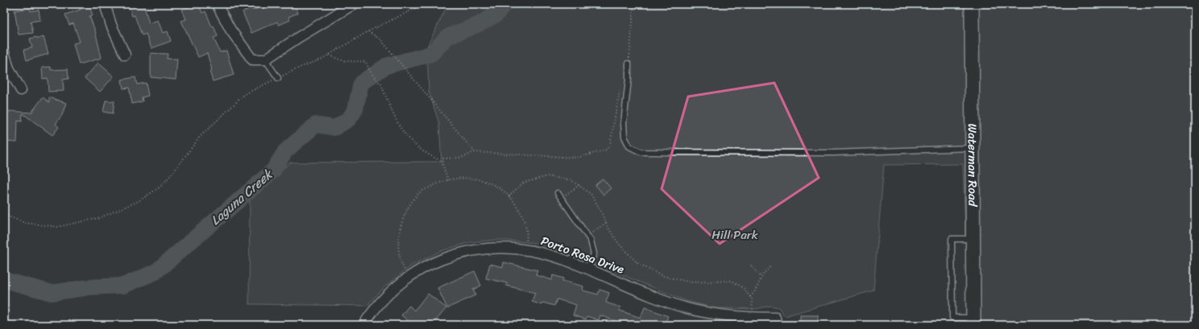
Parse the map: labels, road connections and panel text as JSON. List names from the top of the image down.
{
  "streets": {
    "main road": ["Waterman Road"],
    "street": ["Porto Rosa Drive"]
  },
  "water": ["Laguna Creek"],
  "parks": ["Hill Park"]
}
